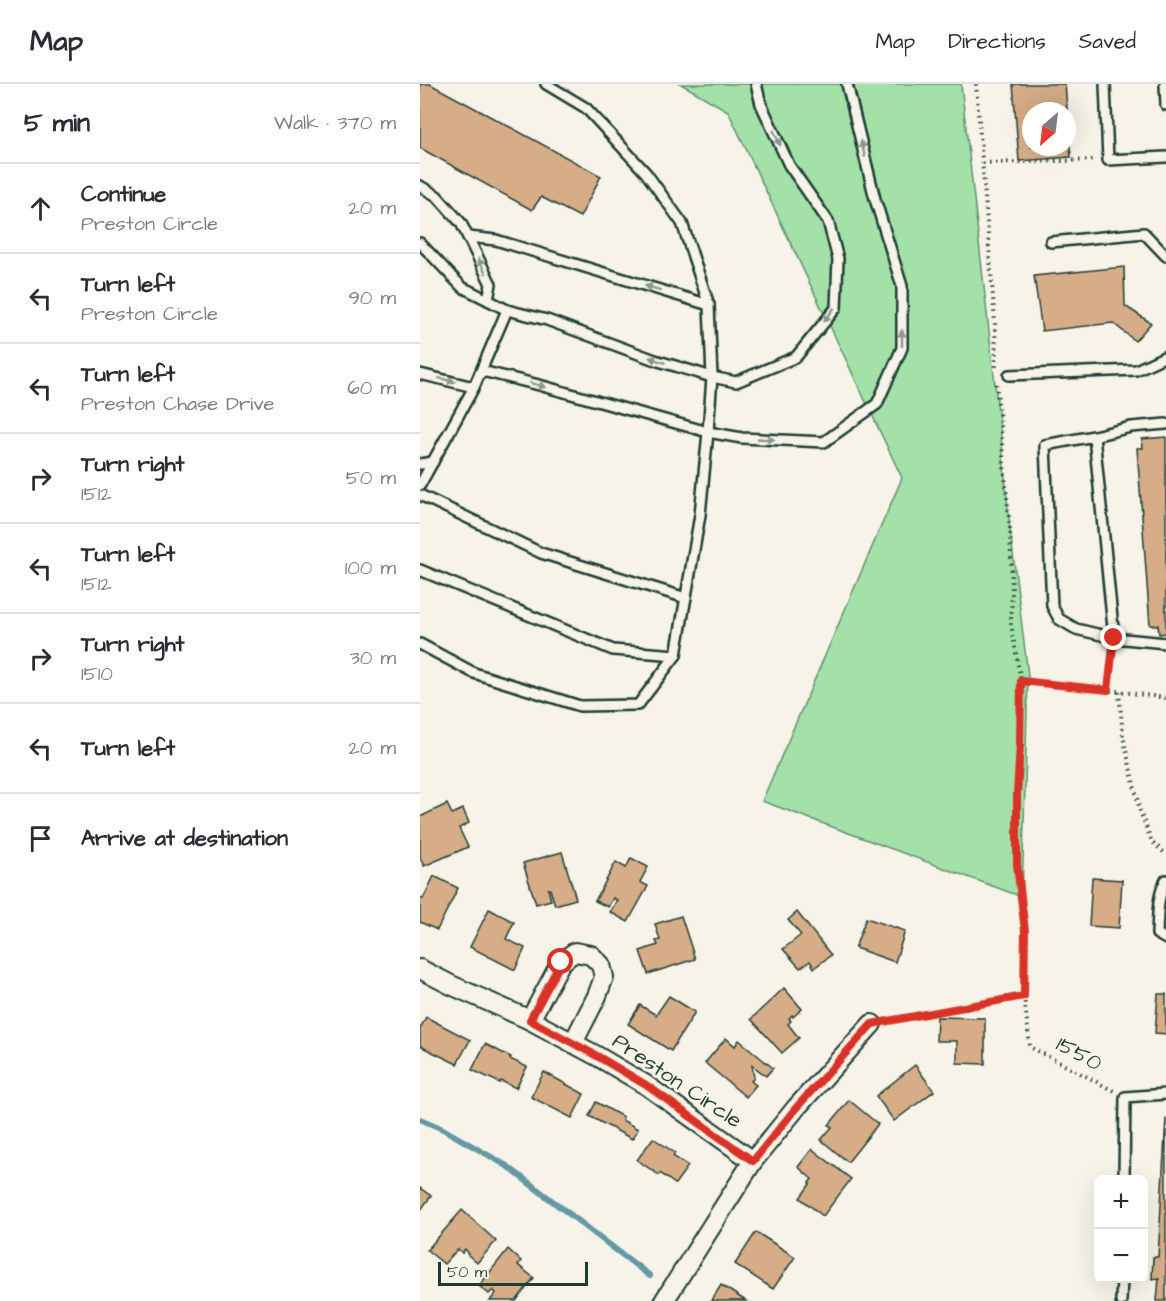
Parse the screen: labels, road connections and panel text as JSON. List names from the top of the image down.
{
  "streets": {
    "street": ["Preston Circle"],
    "path": ["1550"]
  },
  "scale_bar": "50 m",
  "north": "bottom left",
  "page": {
    "header": "Map",
    "nav": ["Map", "Directions", "Saved"],
    "heading": ["5 min", "Walk · 370 m"],
    "list": [
      ["Continue", "Preston Circle", "20 m"],
      ["Turn left", "Preston Circle", "90 m"],
      ["Turn left", "Preston Chase Drive", "60 m"],
      ["Turn right", "1512", "50 m"],
      ["Turn left", "1512", "100 m"],
      ["Turn right", "1510", "30 m"],
      ["Turn left", "20 m"],
      "Arrive at destination"
    ],
    "map_buttons": ["+", "−"],
    "scale": "50 m"
  }
}
